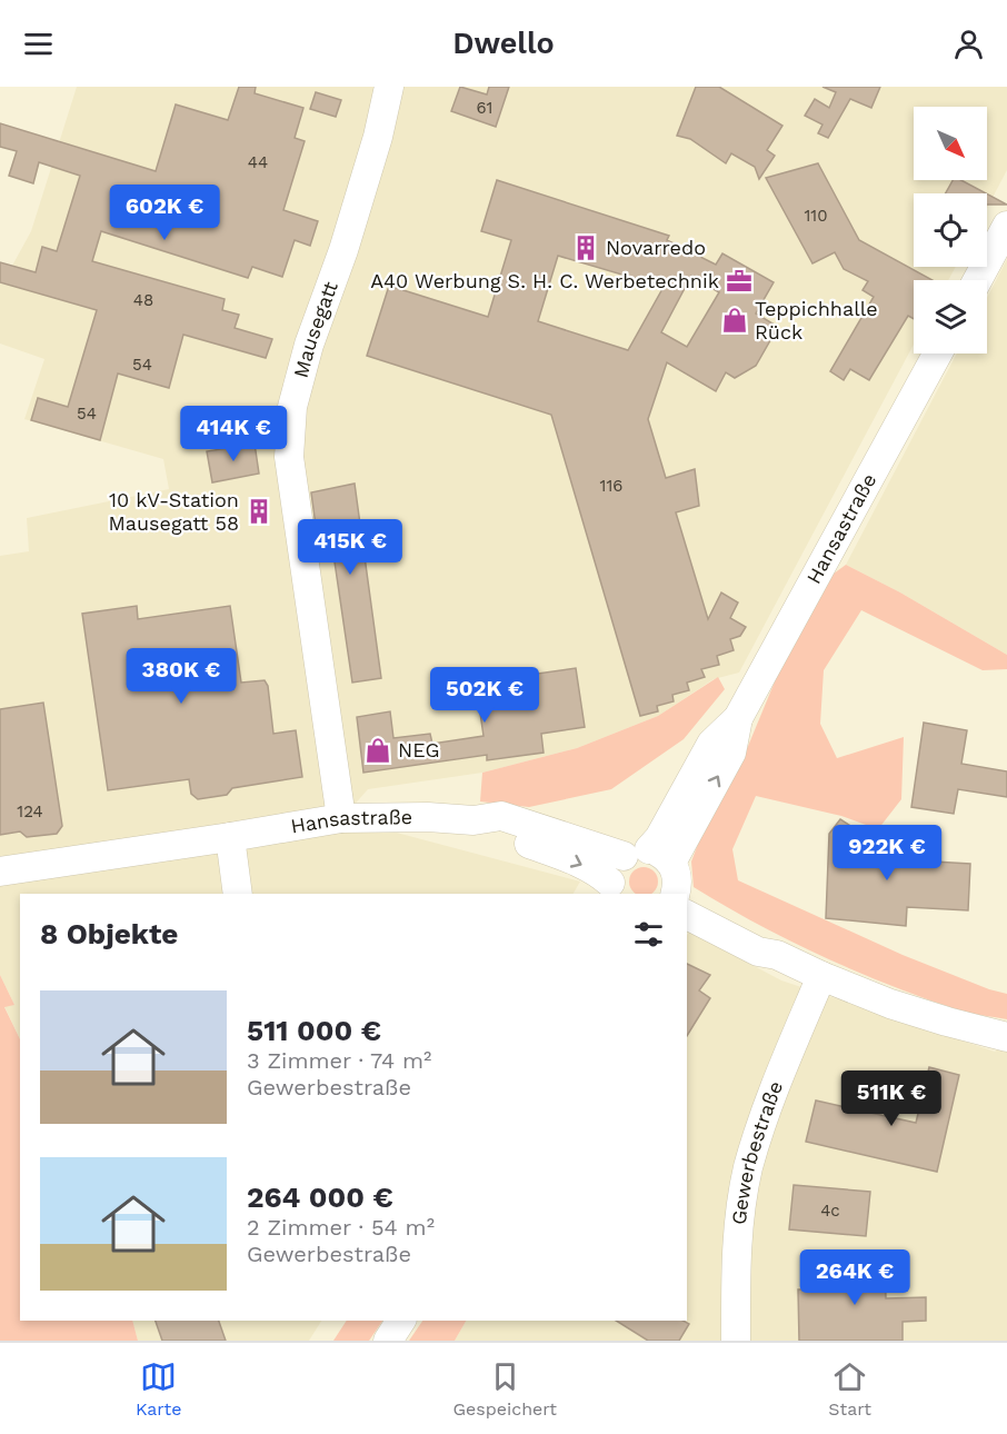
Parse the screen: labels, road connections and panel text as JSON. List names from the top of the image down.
{
  "streets": {
    "street": ["Mausegatt", "Hansastraße", "Gewerbestraße"]
  },
  "crossings": [
    ["Mausegatt", "Hansastraße"]
  ],
  "places": {
    "building": ["Novarredo", "10 kV-Station Mausegatt 58"],
    "office": ["A40 Werbung S. H. C. Werbetechnik"],
    "shop": ["Teppichhalle Rück", "NEG"]
  },
  "house_numbers": [
    "61",
    "44",
    "110",
    "48",
    "54",
    "54",
    "116",
    "124",
    "4c"
  ],
  "north": "bottom right",
  "page": {
    "header": "Dwello",
    "price": [
      "602K €",
      "414K €",
      "415K €",
      "380K €",
      "502K €",
      "922K €",
      "511K €",
      "264K €"
    ],
    "heading": "8 Objekte",
    "list": [
      {
        "name": "511 000 €",
        "note": "3 Zimmer · 74 m² · Gewerbestraße"
      },
      {
        "name": "264 000 €",
        "note": "2 Zimmer · 54 m² · Gewerbestraße"
      }
    ],
    "tabs": ["Karte", "Gespeichert", "Start"]
  }
}
